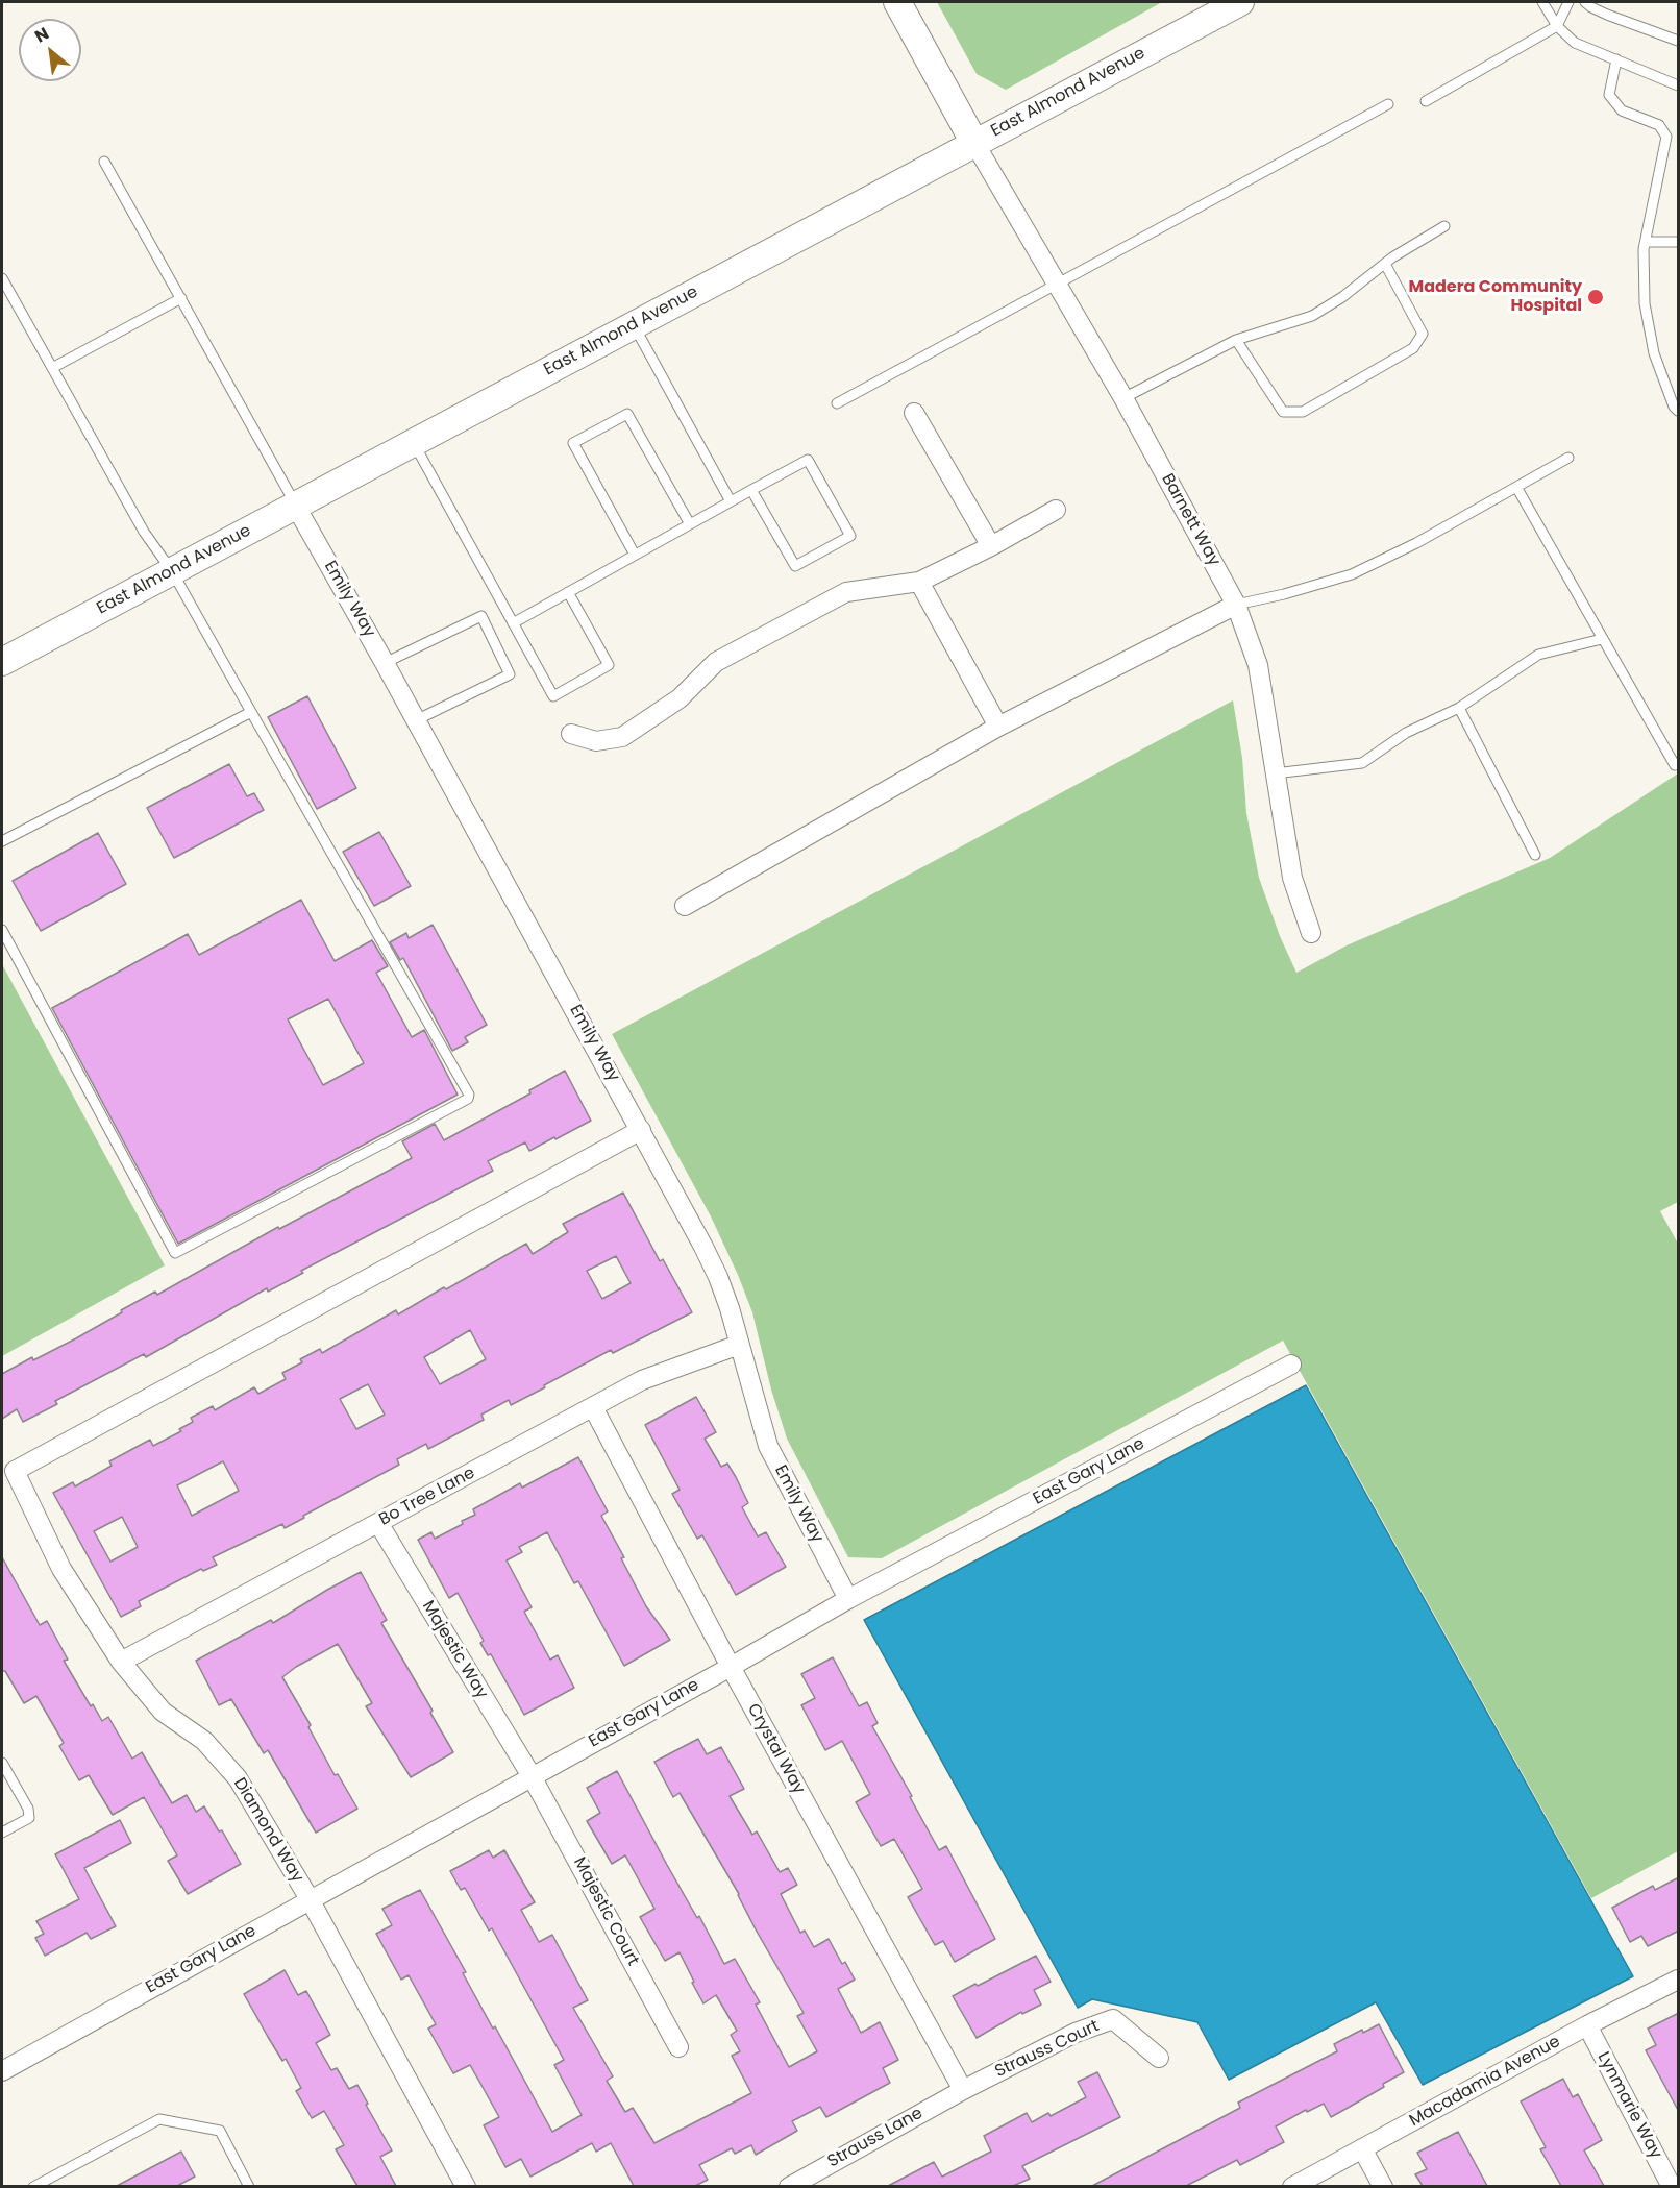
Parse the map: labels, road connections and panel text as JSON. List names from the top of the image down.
{
  "streets": {
    "main road": ["East Almond Avenue"],
    "street": [
      "Barnett Way",
      "Emily Way",
      "East Gary Lane",
      "Bo Tree Lane",
      "Majestic Way",
      "Crystal Way",
      "Diamond Way",
      "Majestic Court",
      "Strauss Court",
      "Macadamia Avenue",
      "Lynmarie Way",
      "Strauss Lane"
    ]
  },
  "crossings": [
    ["East Almond Avenue", "Barnett Way"],
    ["East Almond Avenue", "Emily Way"],
    ["Emily Way", "East Gary Lane"],
    ["Emily Way", "Bo Tree Lane"],
    ["Emily Way", "Diamond Way"],
    ["East Gary Lane", "Majestic Way"],
    ["East Gary Lane", "Crystal Way"],
    ["East Gary Lane", "Diamond Way"],
    ["East Gary Lane", "Majestic Court"],
    ["Bo Tree Lane", "Majestic Way"],
    ["Bo Tree Lane", "Crystal Way"],
    ["Bo Tree Lane", "Diamond Way"],
    ["Majestic Way", "Majestic Court"],
    ["Crystal Way", "Strauss Court"],
    ["Crystal Way", "Strauss Lane"],
    ["Strauss Court", "Strauss Lane"],
    ["Macadamia Avenue", "Lynmarie Way"]
  ],
  "places": ["Madera Community Hospital"],
  "north": "top left"
}
